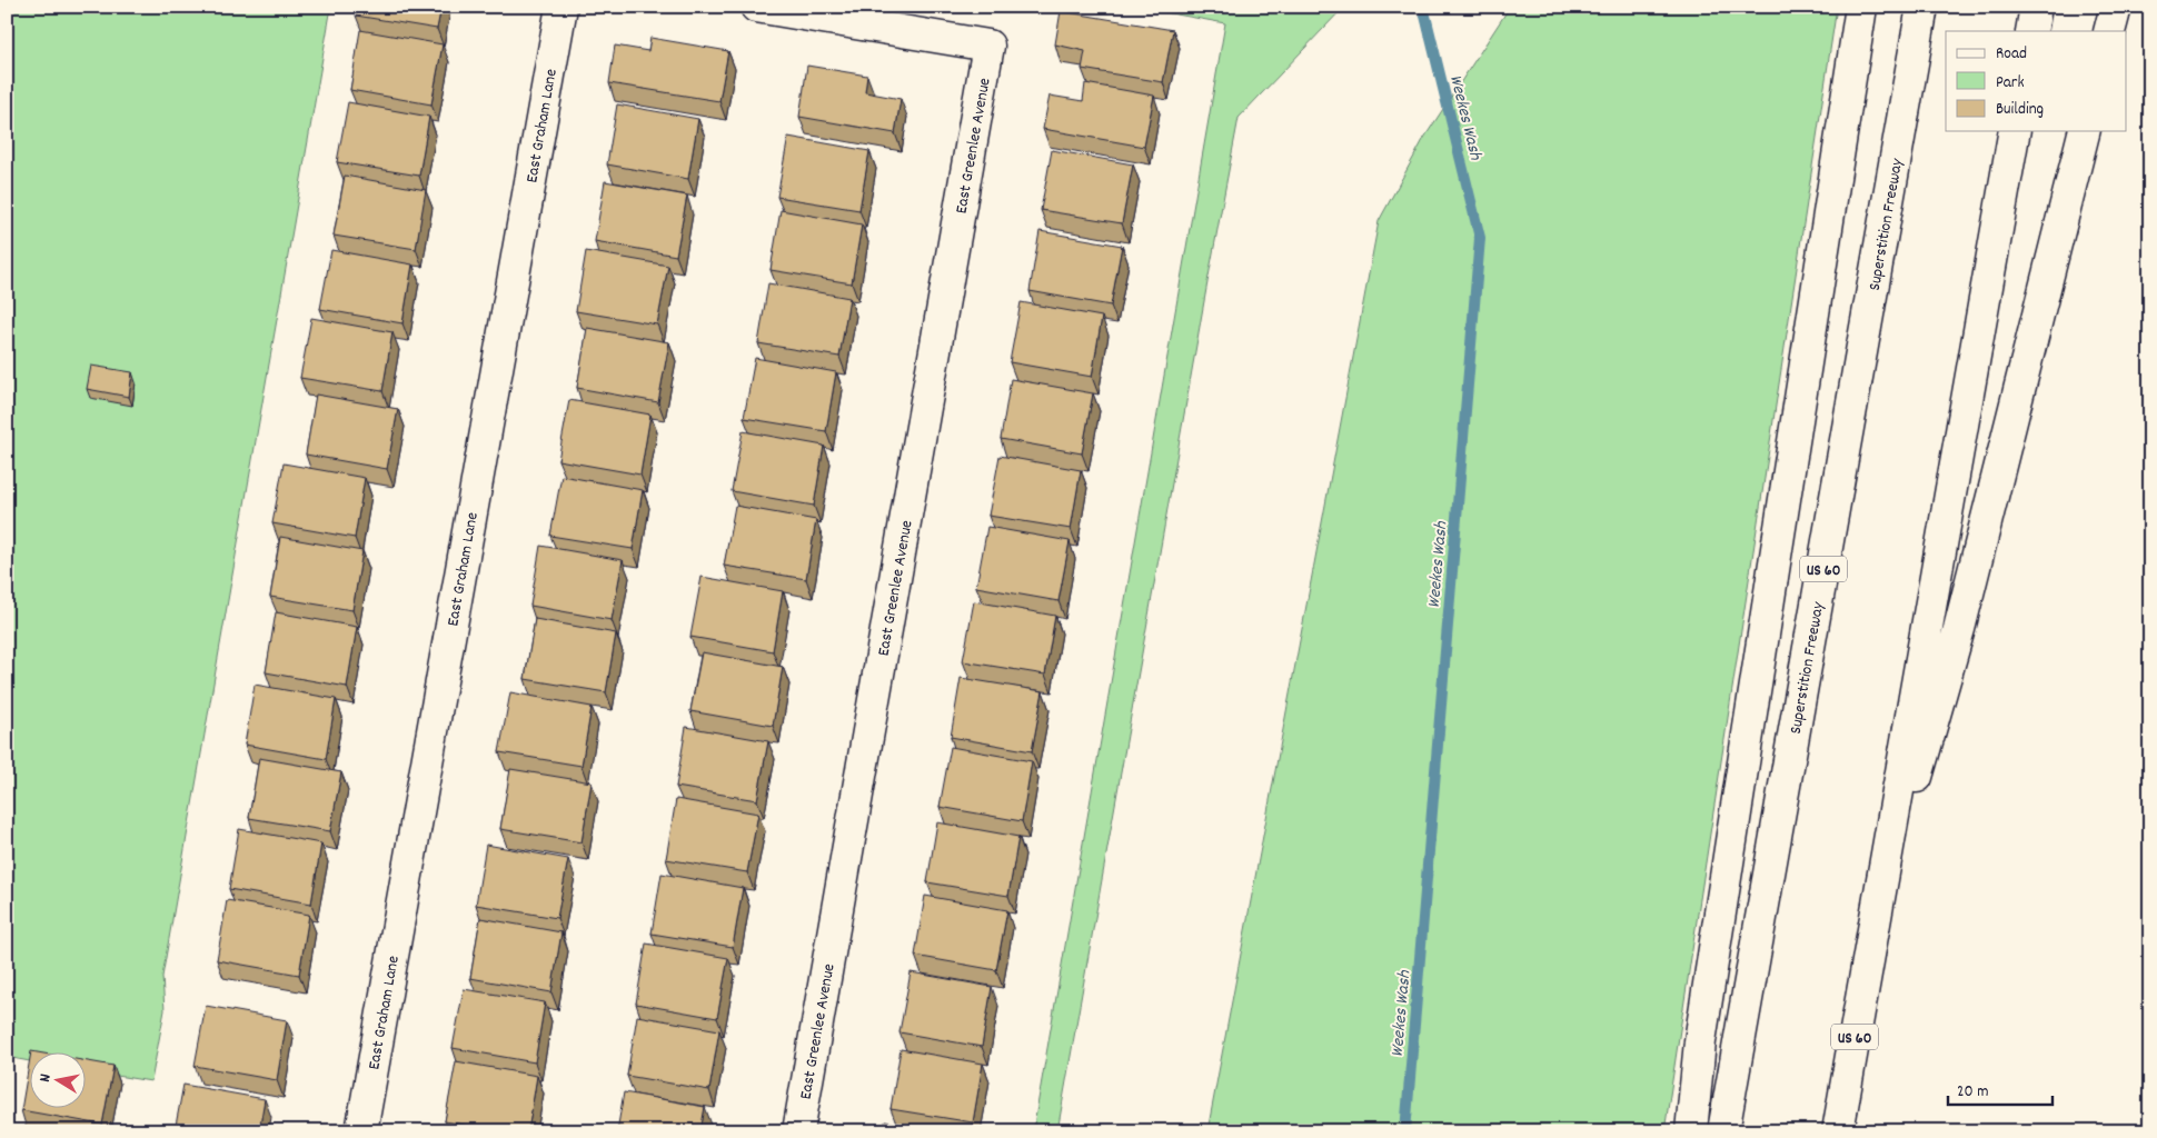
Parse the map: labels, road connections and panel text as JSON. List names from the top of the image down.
{
  "streets": {
    "main road": [
      "East Graham Lane",
      "East Greenlee Avenue",
      "Superstition Freeway",
      "US 60"
    ]
  },
  "water": ["Weekes Wash"],
  "legend": ["Road", "Park", "Building"],
  "scale_bar": "20 m",
  "north": "left"
}
